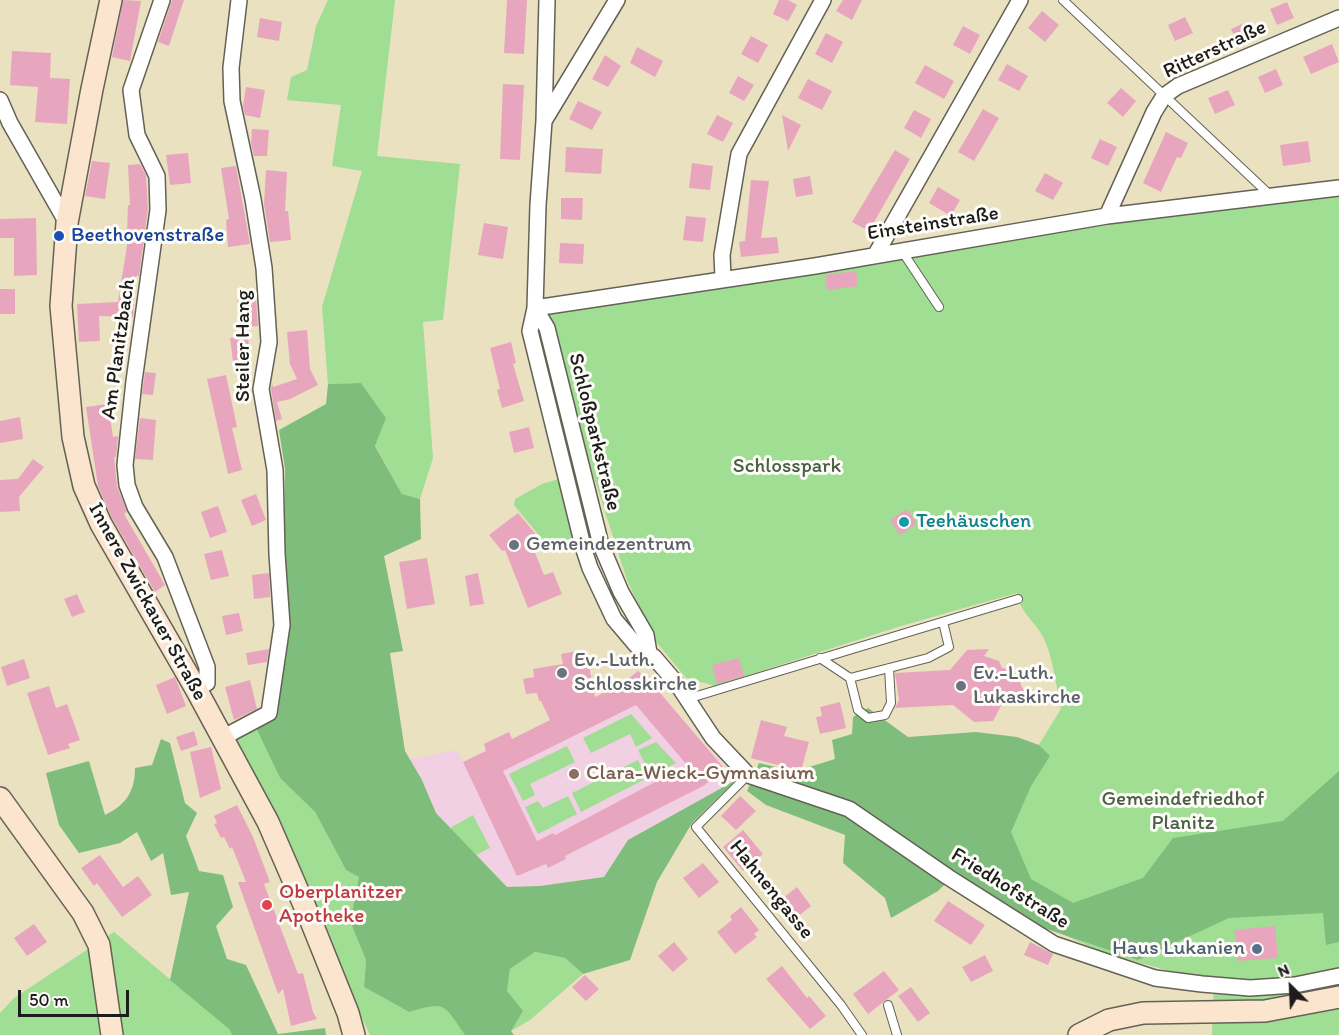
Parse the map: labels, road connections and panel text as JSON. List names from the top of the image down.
{
  "streets": {
    "main road": ["Innere Zwickauer Straße"],
    "street": [
      "Ritterstraße",
      "Einsteinstraße",
      "Steiler Hang",
      "Am Planitzbach",
      "Schloßparkstraße",
      "Friedhofstraße"
    ],
    "lane": ["Hahnengasse"]
  },
  "crossings": [
    ["Ritterstraße", "Einsteinstraße"],
    ["Einsteinstraße", "Schloßparkstraße"],
    ["Steiler Hang", "Innere Zwickauer Straße"],
    ["Am Planitzbach", "Innere Zwickauer Straße"],
    ["Schloßparkstraße", "Friedhofstraße"],
    ["Schloßparkstraße", "Hahnengasse"],
    ["Friedhofstraße", "Hahnengasse"]
  ],
  "parks": ["Schlosspark", "Gemeindefriedhof Planitz"],
  "places": [
    "Beethovenstraße",
    "Teehäuschen",
    "Gemeindezentrum",
    "Ev.-Luth. Schlosskirche",
    "Ev.-Luth. Lukaskirche",
    "Clara-Wieck-Gymnasium",
    "Oberplanitzer Apotheke",
    "Haus Lukanien"
  ],
  "scale_bar": "50 m",
  "north": "top left"
}
